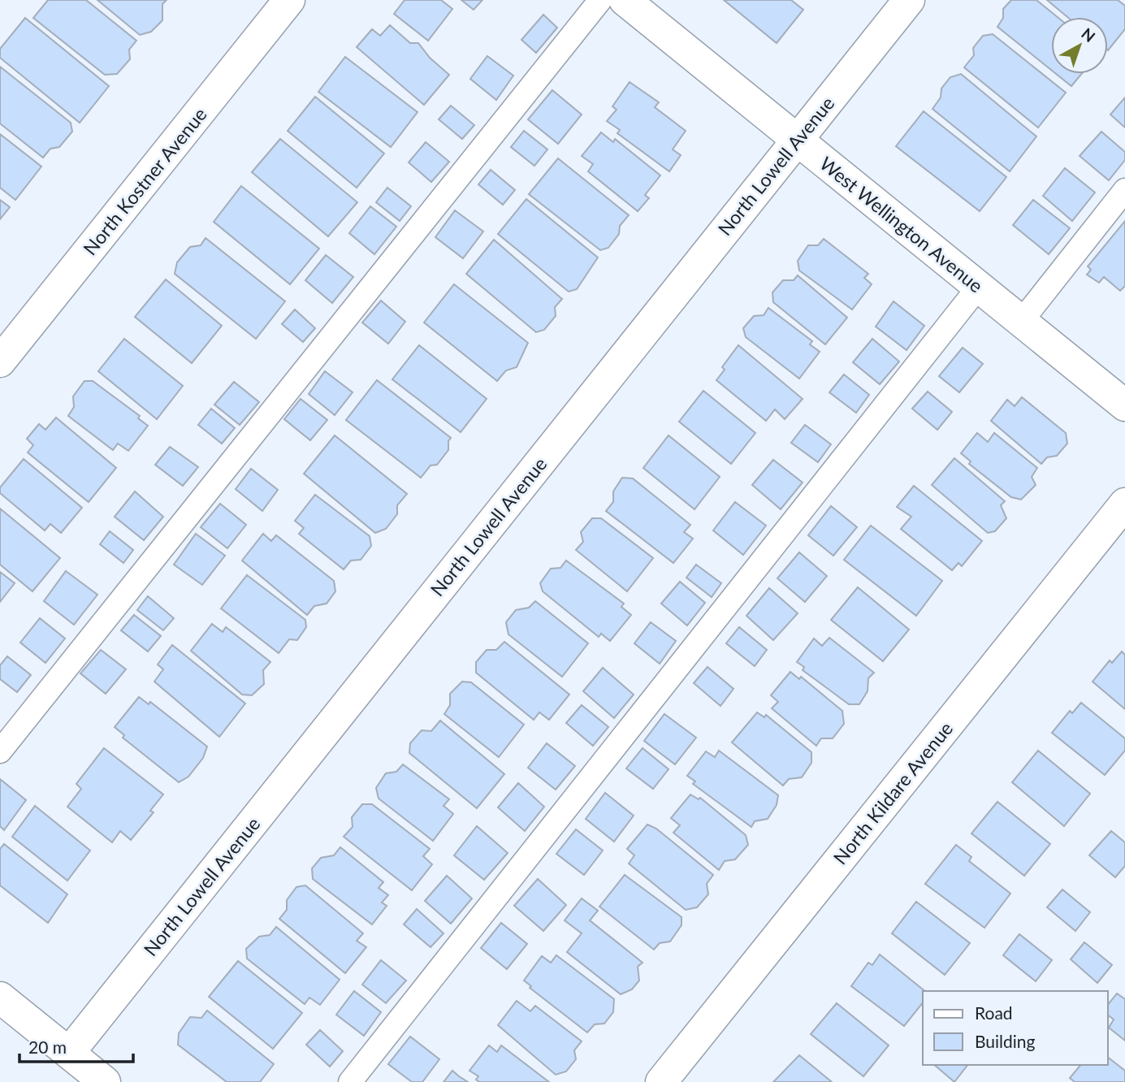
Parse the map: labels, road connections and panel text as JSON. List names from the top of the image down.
{
  "streets": {
    "street": [
      "North Lowell Avenue",
      "North Kostner Avenue",
      "West Wellington Avenue",
      "North Kildare Avenue"
    ]
  },
  "crossings": [
    ["North Lowell Avenue", "West Wellington Avenue"]
  ],
  "legend": ["Road", "Building"],
  "scale_bar": "20 m",
  "north": "top right"
}
